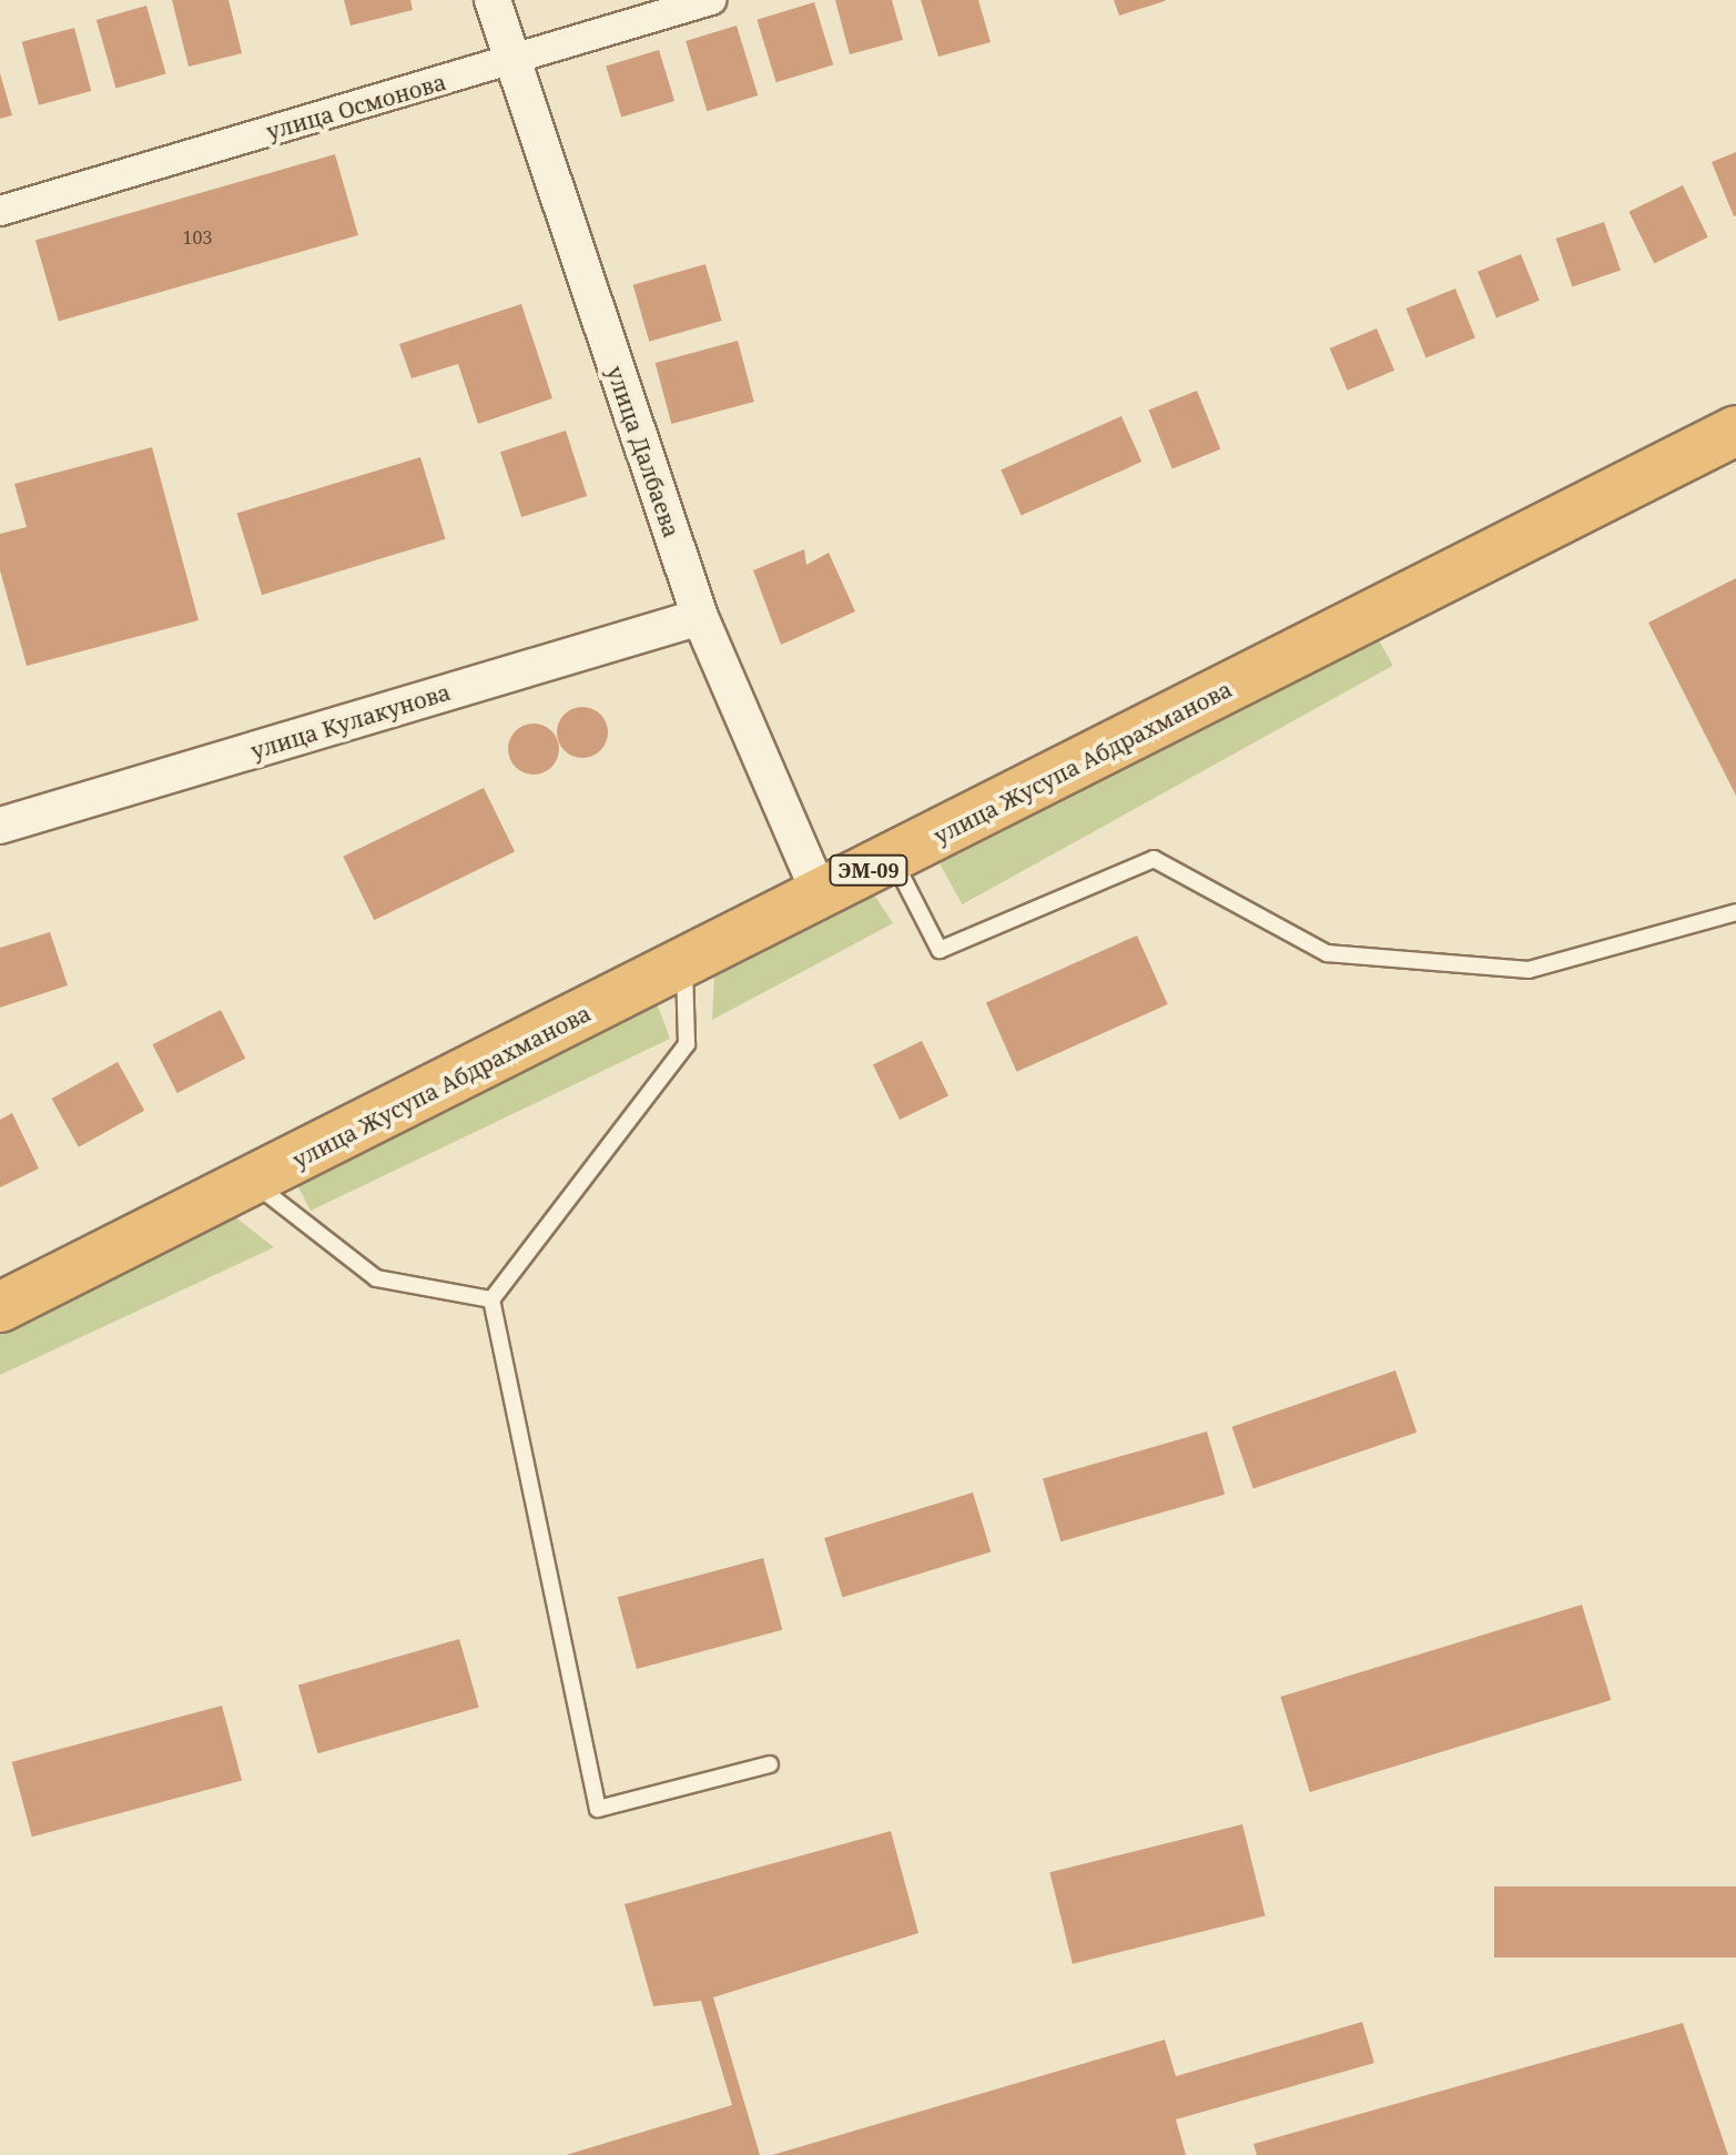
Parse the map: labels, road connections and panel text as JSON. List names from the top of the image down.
{
  "streets": {
    "highway": ["улица Жусупа Абдрахманова", "ЭМ-09"],
    "street": ["улица Осмонова", "улица Далбаева", "улица Кулакунова"]
  },
  "crossings": [
    ["улица Осмонова", "улица Далбаева"],
    ["улица Далбаева", "улица Кулакунова"],
    ["улица Далбаева", "улица Жусупа Абдрахманова"]
  ],
  "house_numbers": ["103"]
}
